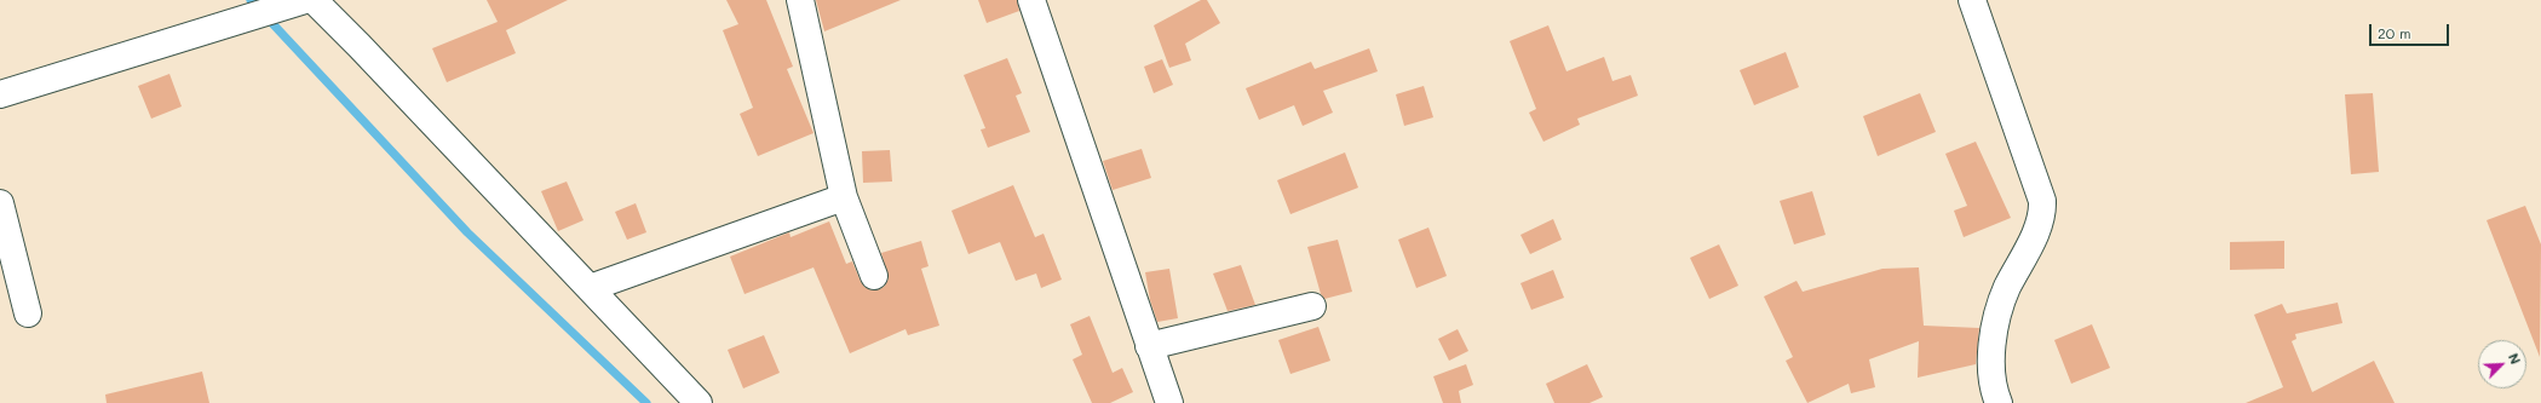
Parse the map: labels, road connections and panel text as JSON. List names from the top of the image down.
{
  "scale_bar": "20 m",
  "north": "top right"
}
